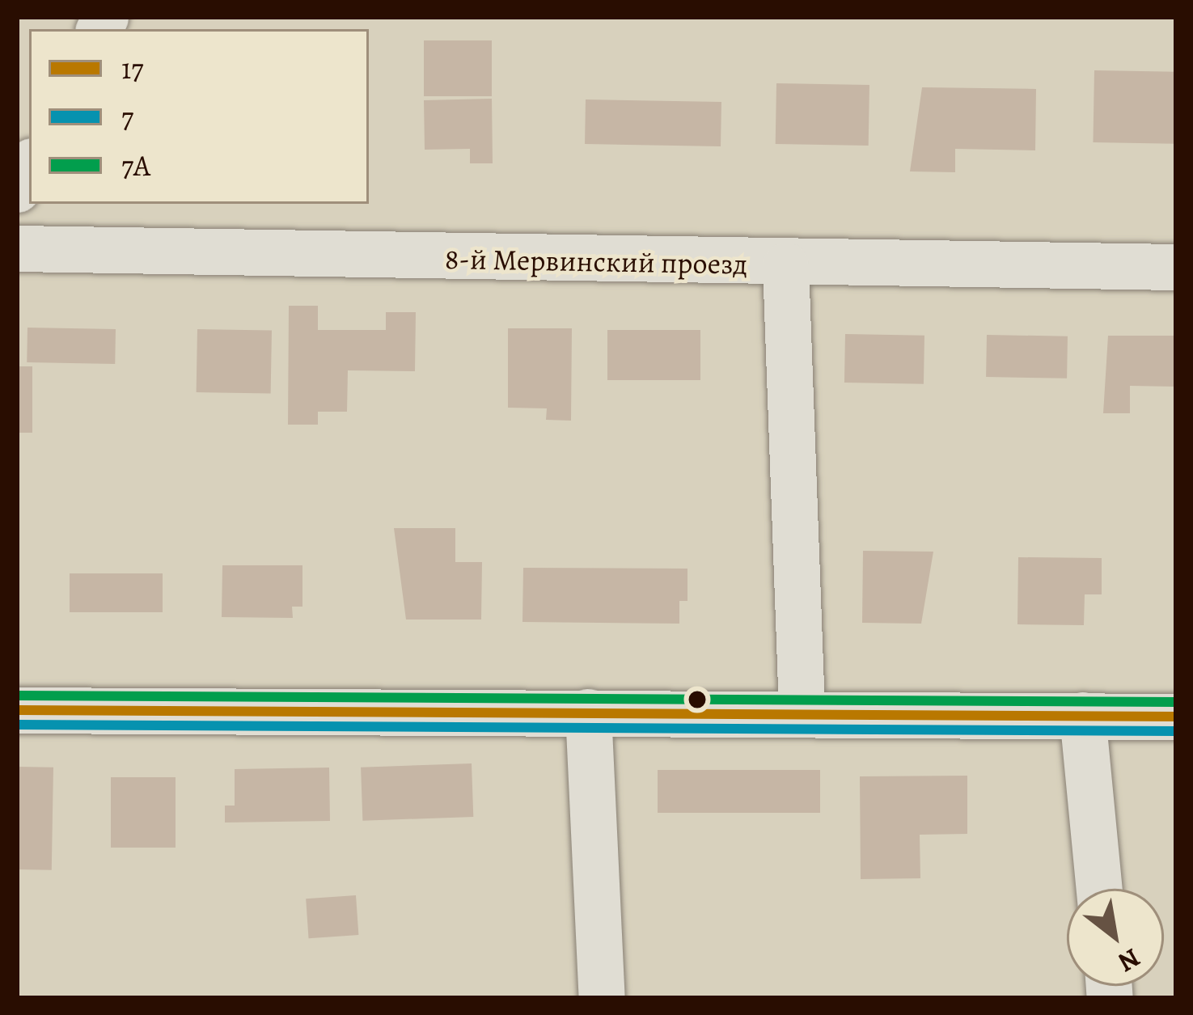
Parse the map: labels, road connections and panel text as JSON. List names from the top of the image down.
{
  "streets": {
    "street": ["8-й Мервинский проезд"]
  },
  "lines": ["transit line 7А", "transit line 17", "transit line 7"],
  "legend": ["17", "7", "7А"],
  "north": "bottom right"
}
